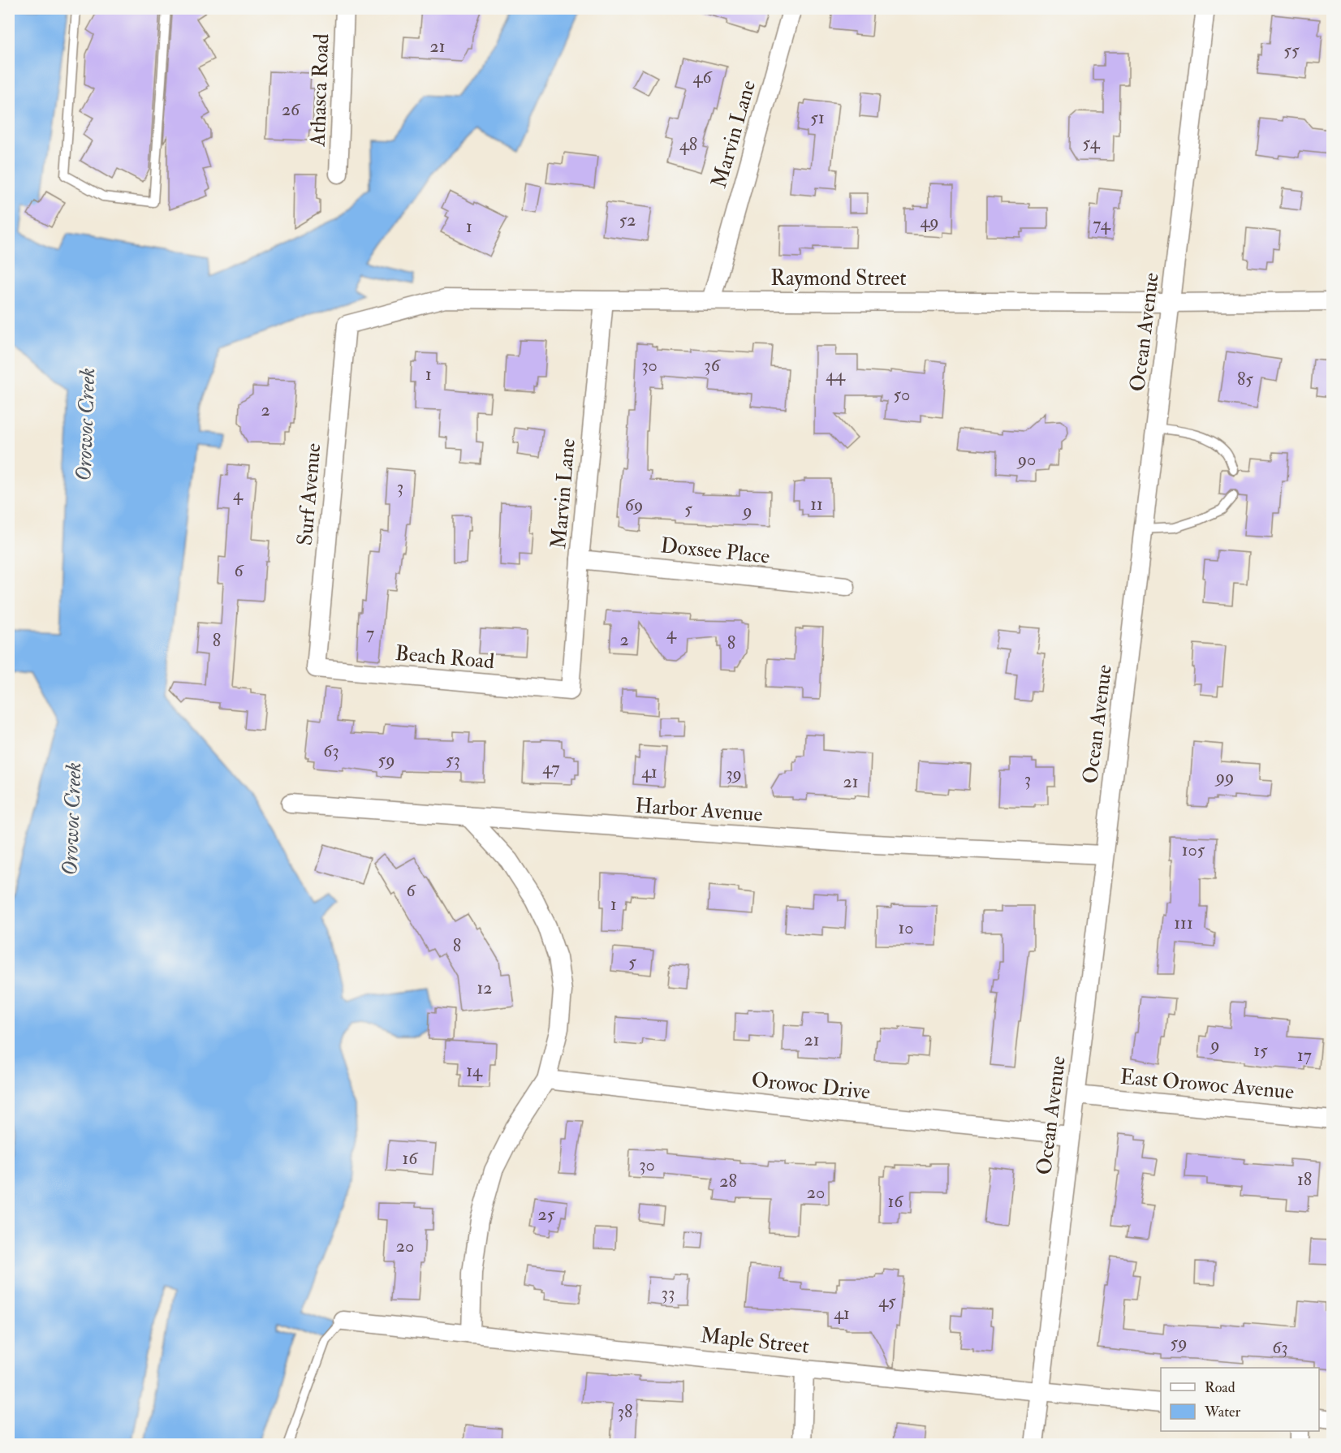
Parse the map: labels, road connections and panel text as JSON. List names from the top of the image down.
{
  "streets": {
    "street": [
      "Athasca Road",
      "Marvin Lane",
      "Raymond Street",
      "Ocean Avenue",
      "Surf Avenue",
      "Doxsee Place",
      "Beach Road",
      "Harbor Avenue",
      "East Orowoc Avenue",
      "Orowoc Drive",
      "Maple Street"
    ]
  },
  "crossings": [
    ["Marvin Lane", "Raymond Street"],
    ["Marvin Lane", "Doxsee Place"],
    ["Marvin Lane", "Beach Road"],
    ["Raymond Street", "Ocean Avenue"],
    ["Raymond Street", "Surf Avenue"],
    ["Ocean Avenue", "Harbor Avenue"],
    ["Ocean Avenue", "East Orowoc Avenue"],
    ["Ocean Avenue", "Orowoc Drive"],
    ["Ocean Avenue", "Maple Street"],
    ["Surf Avenue", "Beach Road"]
  ],
  "water": ["Orowoc Creek"],
  "house_numbers": [
    "21",
    "55",
    "46",
    "26",
    "51",
    "54",
    "48",
    "52",
    "49",
    "74",
    "1",
    "30",
    "36",
    "1",
    "44",
    "85",
    "50",
    "2",
    "90",
    "3",
    "4",
    "11",
    "69",
    "5",
    "9",
    "6",
    "7",
    "4",
    "2",
    "8",
    "8",
    "63",
    "59",
    "53",
    "47",
    "41",
    "39",
    "99",
    "3",
    "21",
    "105",
    "6",
    "1",
    "111",
    "10",
    "8",
    "5",
    "12",
    "21",
    "9",
    "15",
    "17",
    "14",
    "16",
    "30",
    "18",
    "28",
    "20",
    "16",
    "25",
    "20",
    "33",
    "45",
    "41",
    "59",
    "63",
    "38"
  ],
  "legend": ["Road", "Water"]
}
